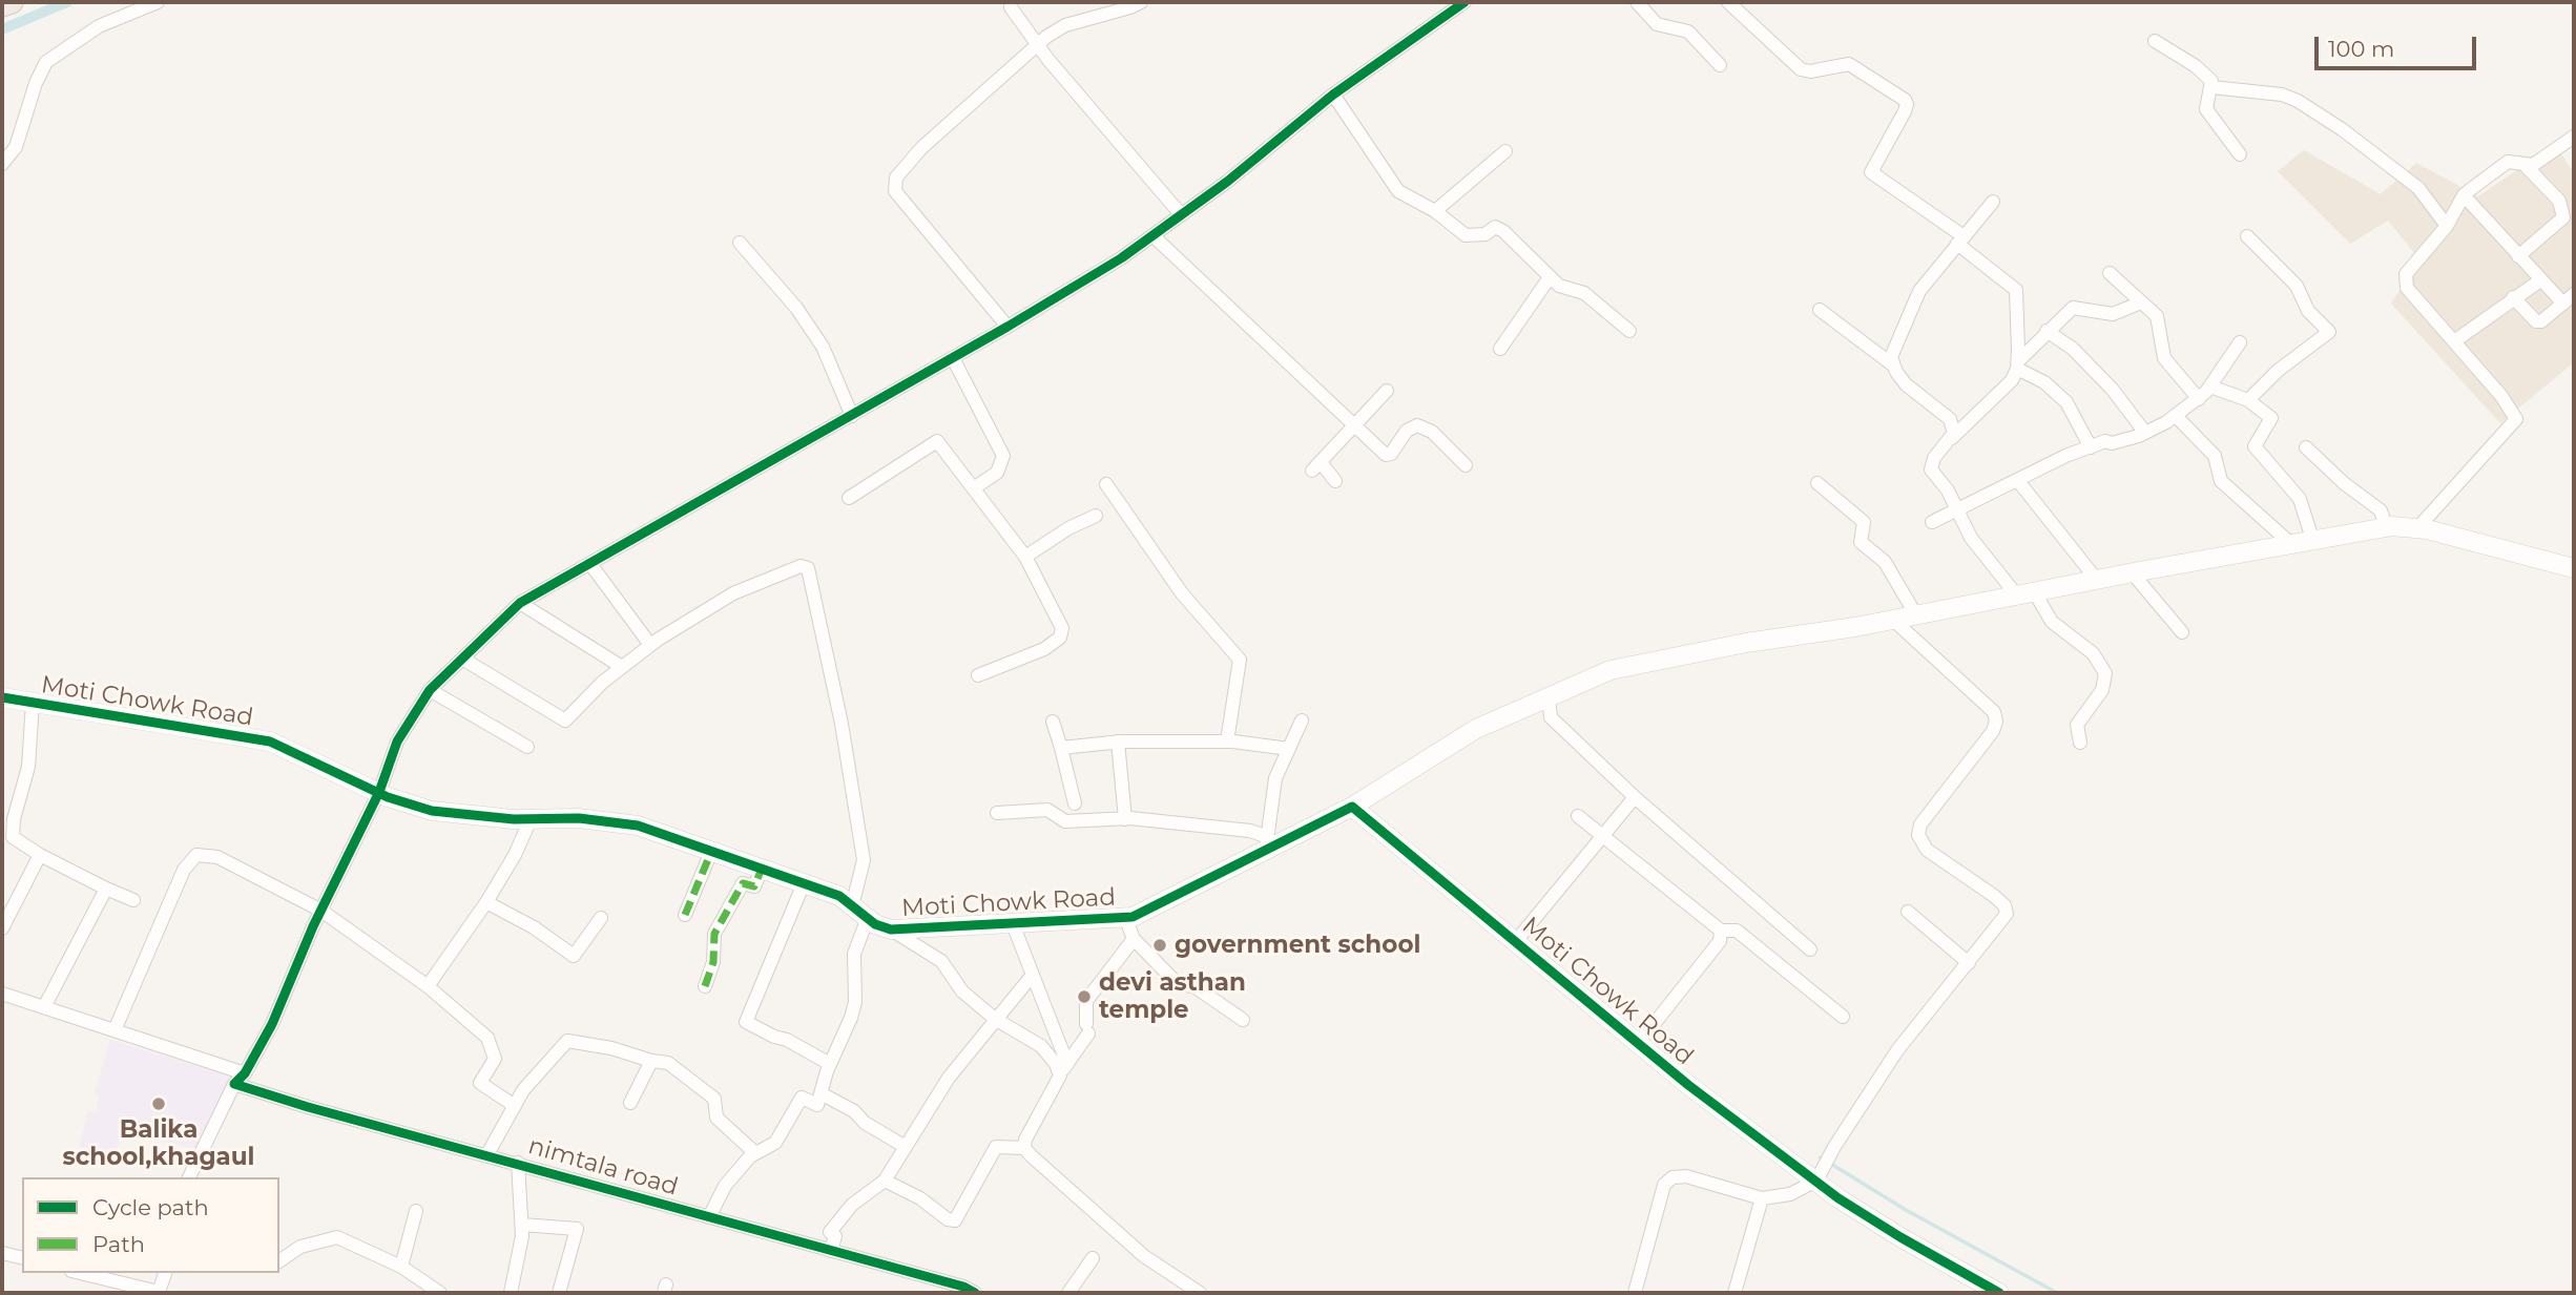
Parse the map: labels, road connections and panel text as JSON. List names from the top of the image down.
{
  "streets": {
    "street": ["Moti Chowk Road", "nimtala road"]
  },
  "places": ["government school", "devi asthan temple", "Balika school,khagaul"],
  "legend": ["Cycle path", "Path"],
  "scale_bar": "100 m"
}
